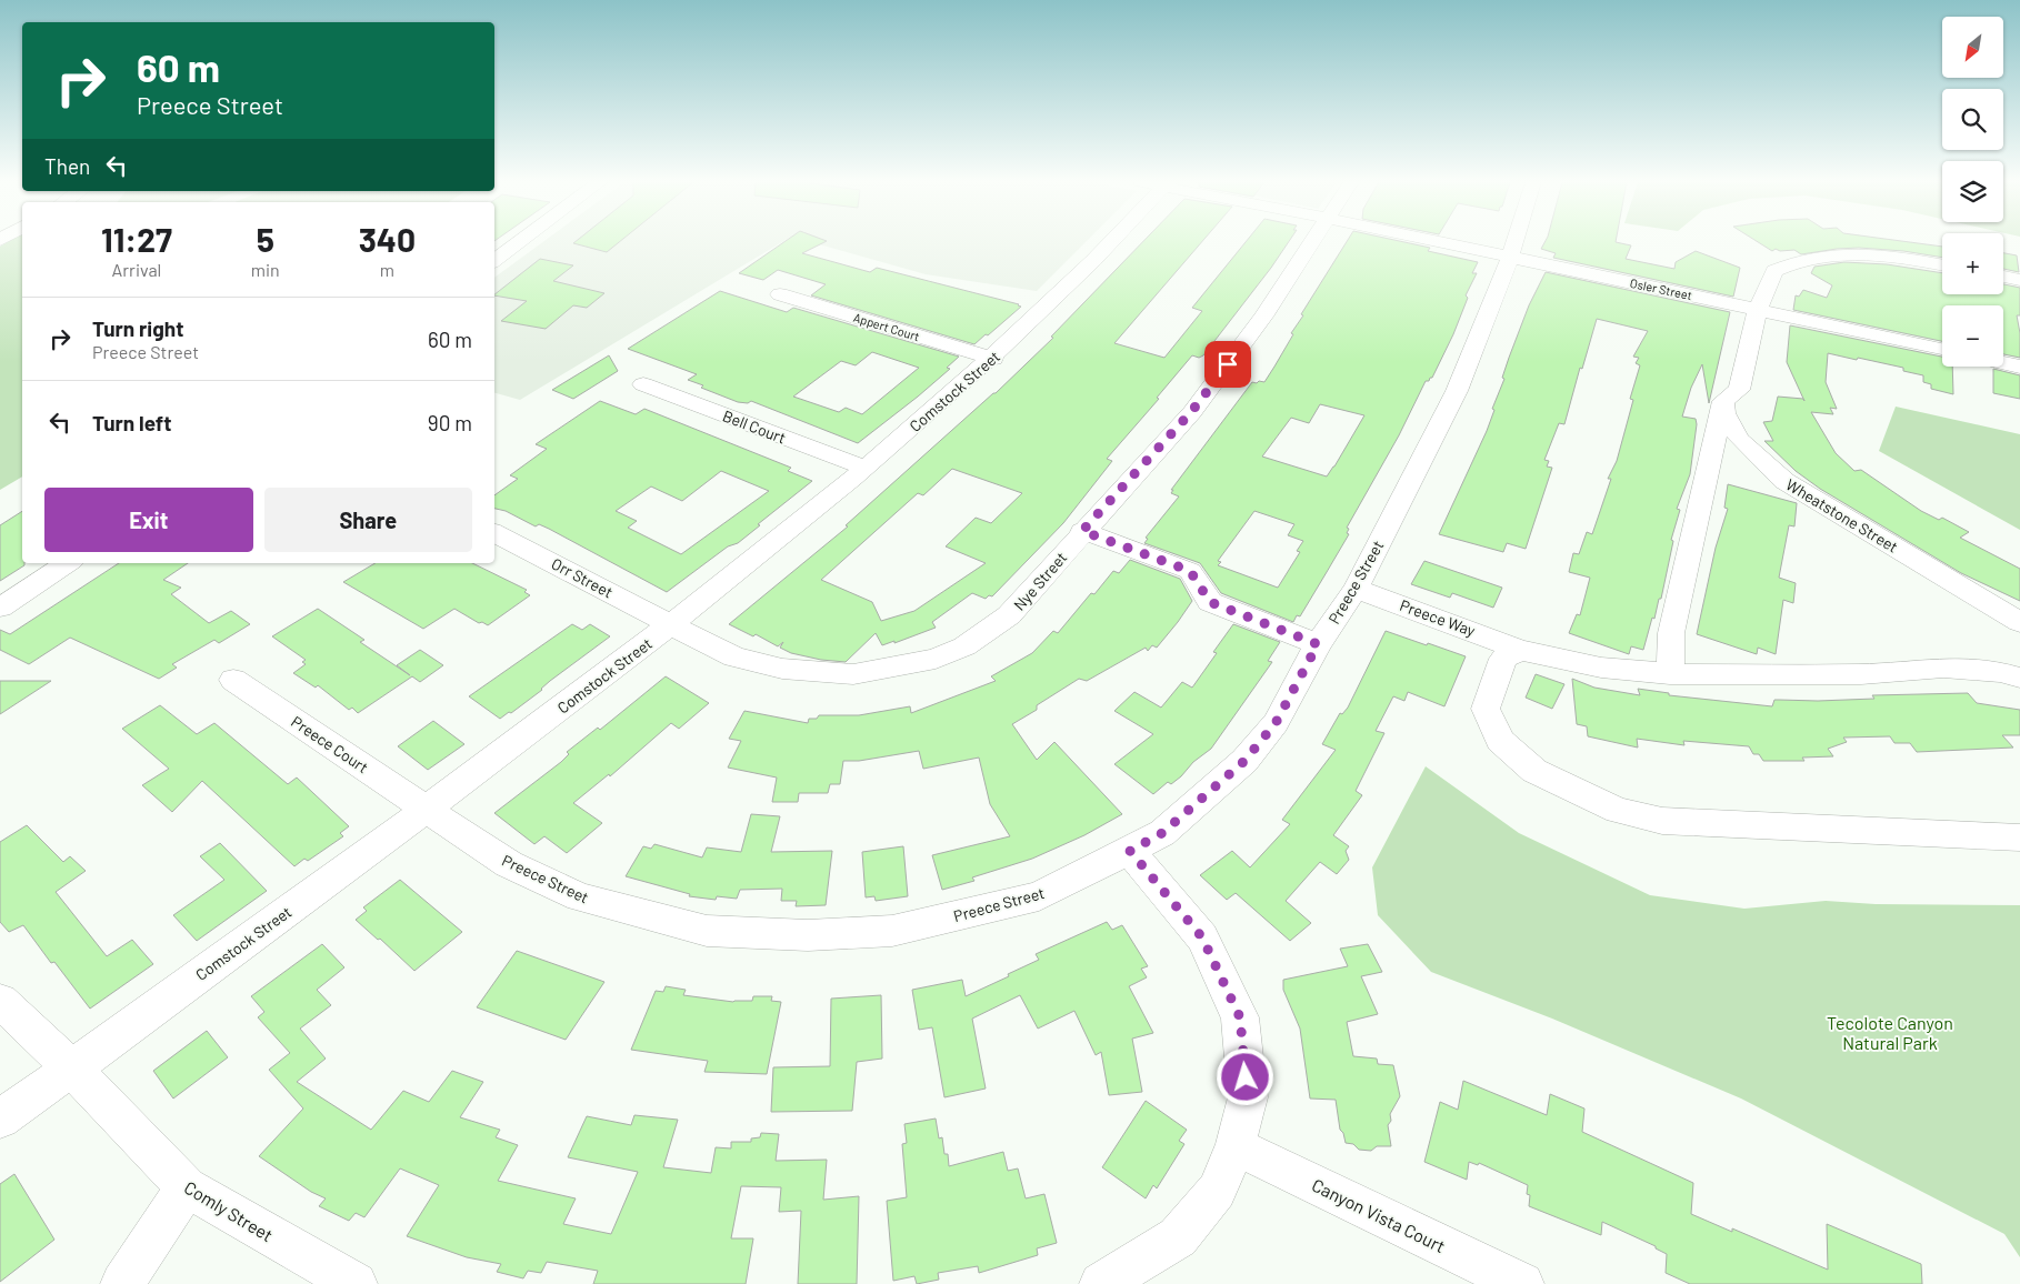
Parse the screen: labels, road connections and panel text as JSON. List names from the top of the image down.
{
  "streets": {
    "street": [
      "Osler Street",
      "Appert Court",
      "Comstock Street",
      "Bell Court",
      "Wheatstone Street",
      "Orr Street",
      "Nye Street",
      "Preece Street",
      "Preece Way",
      "Preece Court",
      "Comly Street",
      "Canyon Vista Court"
    ]
  },
  "crossings": [
    ["Osler Street", "Preece Street"],
    ["Appert Court", "Comstock Street"],
    ["Comstock Street", "Bell Court"],
    ["Comstock Street", "Orr Street"],
    ["Comstock Street", "Nye Street"],
    ["Comstock Street", "Preece Street"],
    ["Comstock Street", "Preece Court"],
    ["Comstock Street", "Comly Street"],
    ["Orr Street", "Nye Street"],
    ["Preece Street", "Preece Way"],
    ["Preece Street", "Preece Court"]
  ],
  "parks": ["Tecolote Canyon Natural Park"],
  "north": "bottom left",
  "page": {
    "map_buttons": ["+", "−"],
    "turn": ["60 m", "Preece Street"],
    "then": "Then",
    "eta": [
      "11:27",
      "Arrival",
      "5",
      "min",
      "340",
      "m"
    ],
    "list": [
      {
        "name": "Turn right",
        "note": "Preece Street",
        "value": "60 m"
      },
      {
        "name": "Turn left",
        "value": "90 m"
      }
    ],
    "buttons": ["Exit", "Share"]
  }
}
